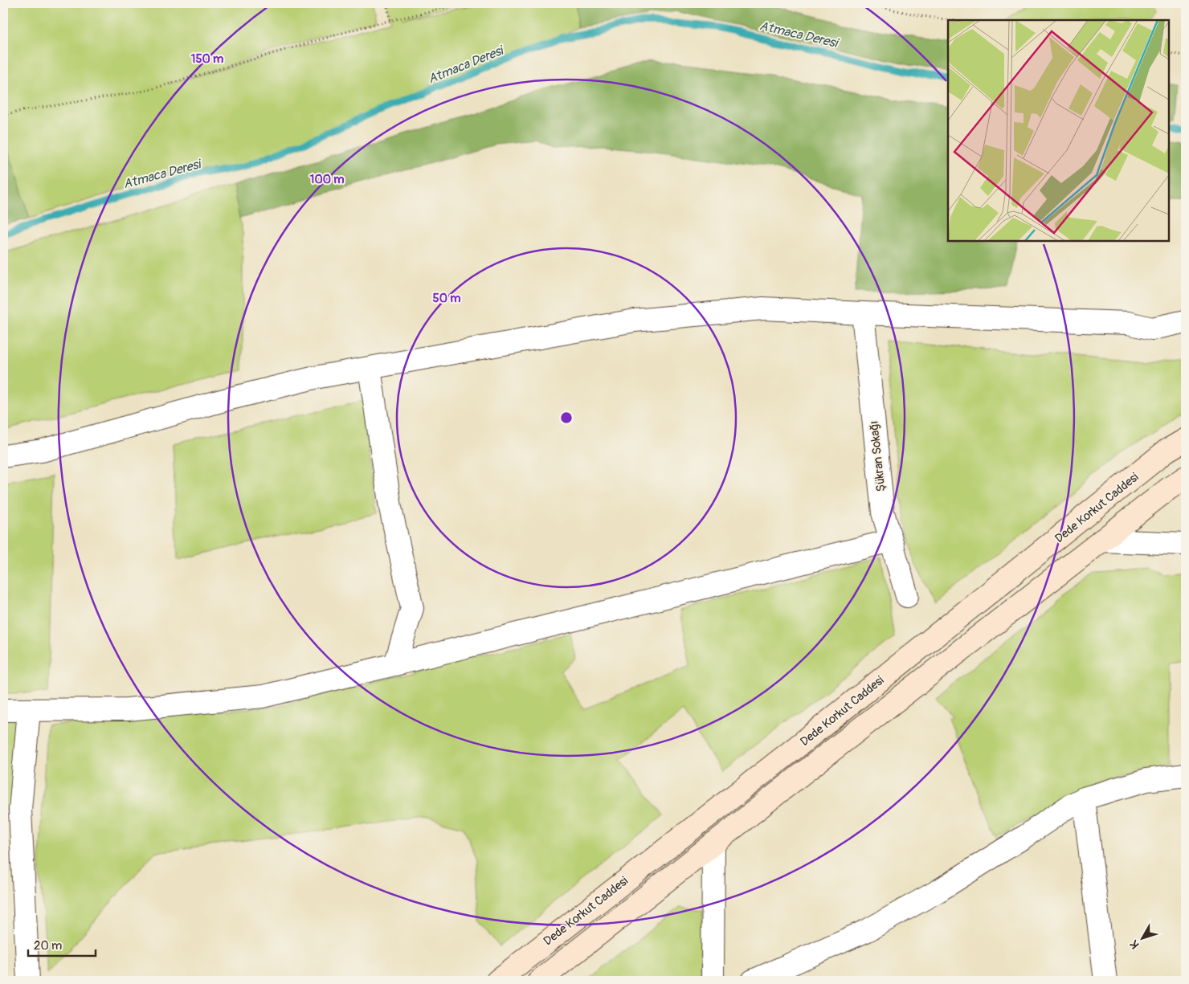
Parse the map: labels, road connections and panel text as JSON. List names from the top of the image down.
{
  "streets": {
    "street": ["Şükran Sokağı", "Dede Korkut Caddesi"]
  },
  "water": ["Atmaca Deresi"],
  "scale_bar": "20 m",
  "north": "bottom left",
  "rings": ["150 m", "100 m", "50 m"]
}
